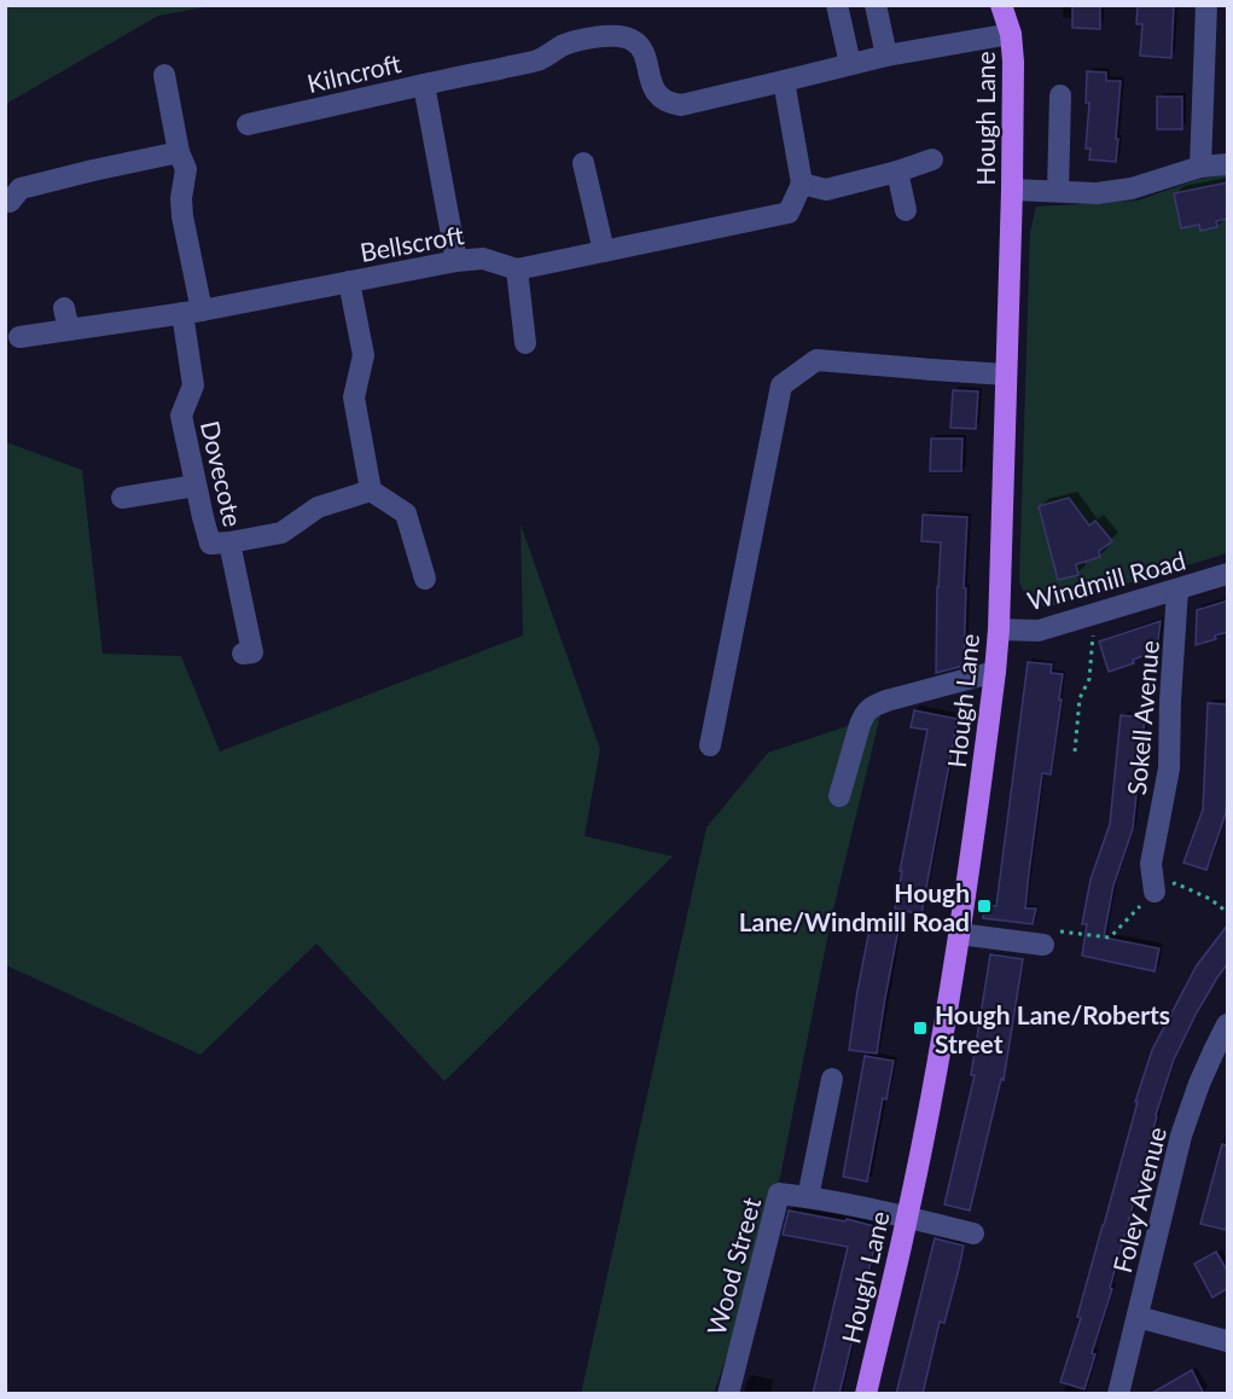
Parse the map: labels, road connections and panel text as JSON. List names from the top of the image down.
{
  "streets": {
    "main road": ["Hough Lane"],
    "street": [
      "Kilncroft",
      "Bellscroft",
      "Dovecote",
      "Windmill Road",
      "Sokell Avenue",
      "Foley Avenue",
      "Wood Street"
    ]
  },
  "crossings": [
    ["Kilncroft", "Bellscroft"],
    ["Hough Lane", "Windmill Road"],
    ["Hough Lane", "Wood Street"],
    ["Bellscroft", "Dovecote"],
    ["Windmill Road", "Sokell Avenue"]
  ],
  "places": {
    "transit": ["Hough Lane/Windmill Road", "Hough Lane/Roberts Street"]
  }
}
